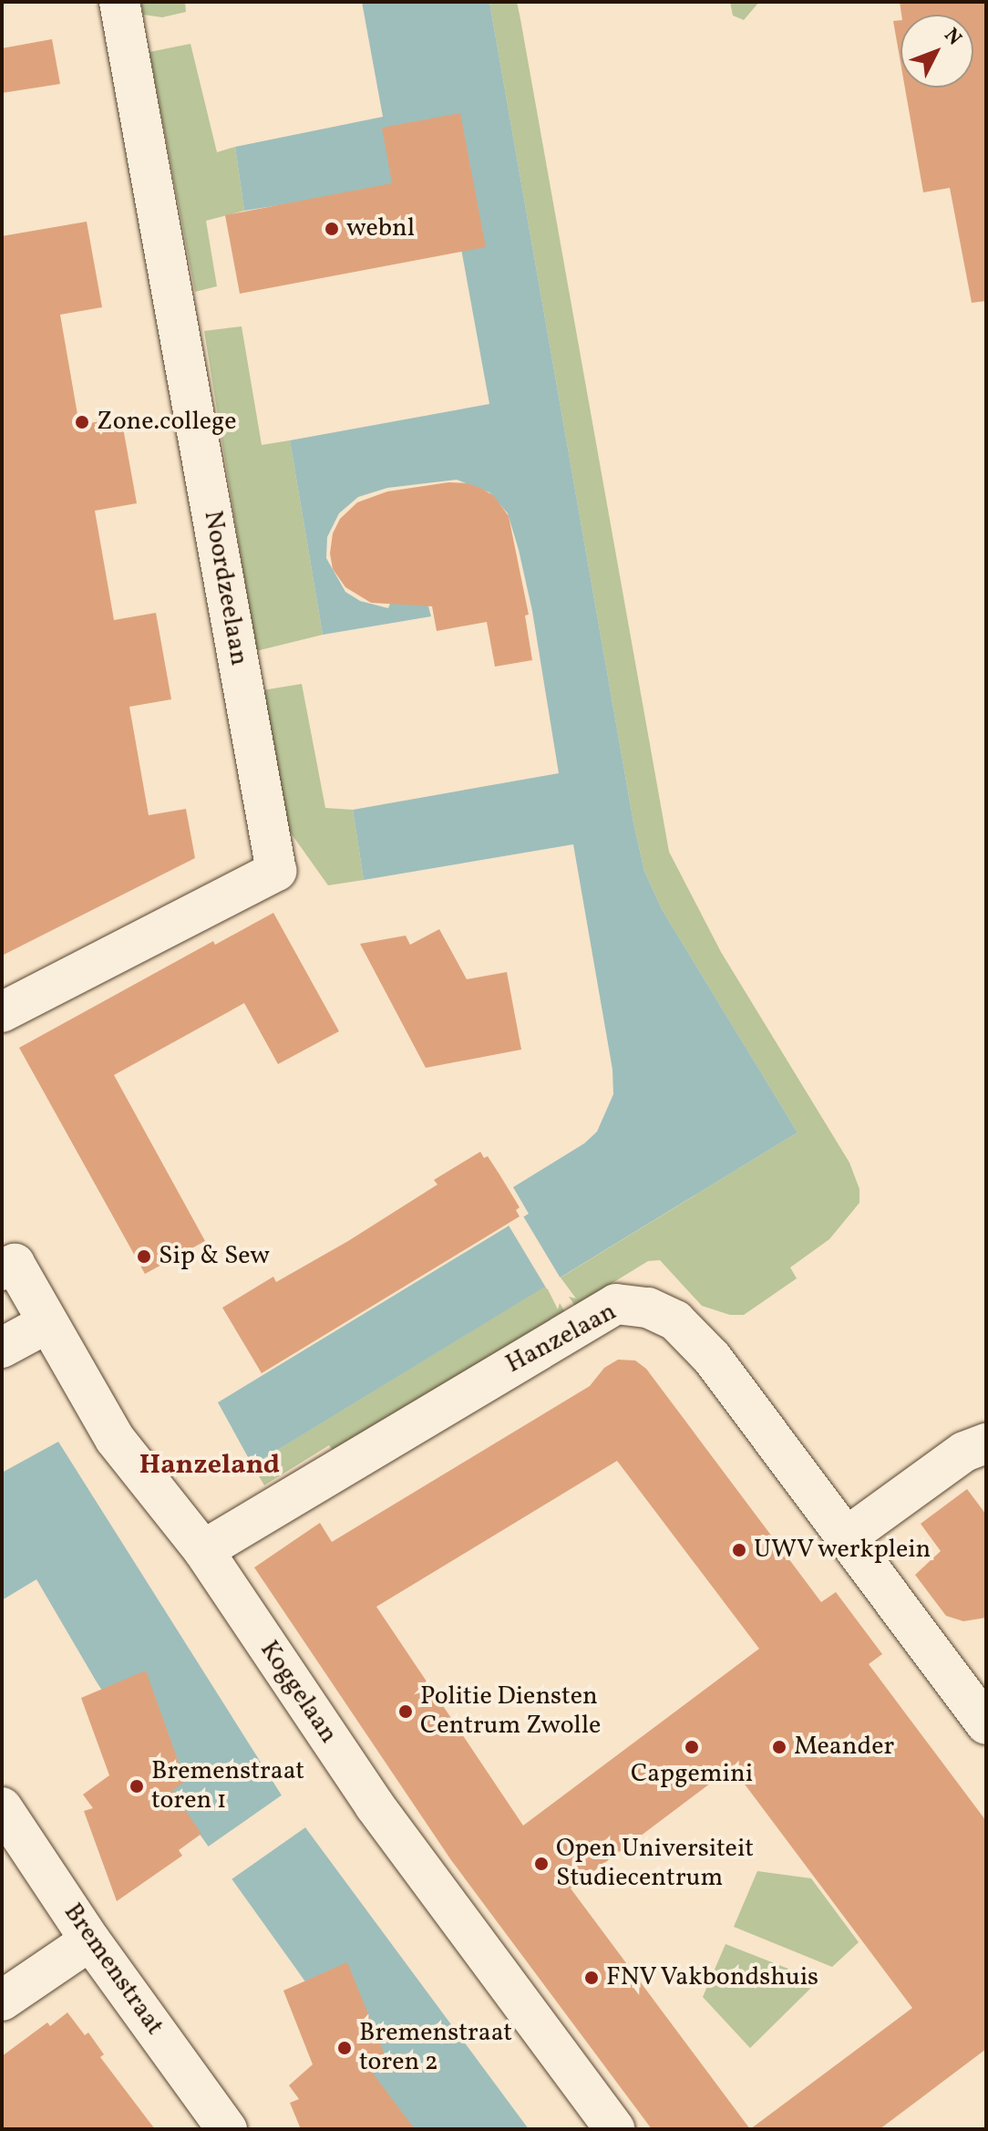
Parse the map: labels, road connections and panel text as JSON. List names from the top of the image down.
{
  "streets": {
    "street": [
      "Noordzeelaan",
      "Hanzelaan",
      "Koggelaan",
      "Bremenstraat"
    ]
  },
  "crossings": [
    ["Hanzelaan", "Koggelaan"]
  ],
  "districts": ["Hanzeland"],
  "places": [
    "webnl",
    "Zone.college",
    "Sip & Sew",
    "UWV werkplein",
    "Politie Diensten Centrum Zwolle",
    "Capgemini",
    "Meander",
    "Bremenstraat toren 1",
    "Open Universiteit Studiecentrum",
    "FNV Vakbondshuis",
    "Bremenstraat toren 2"
  ],
  "north": "top right"
}
